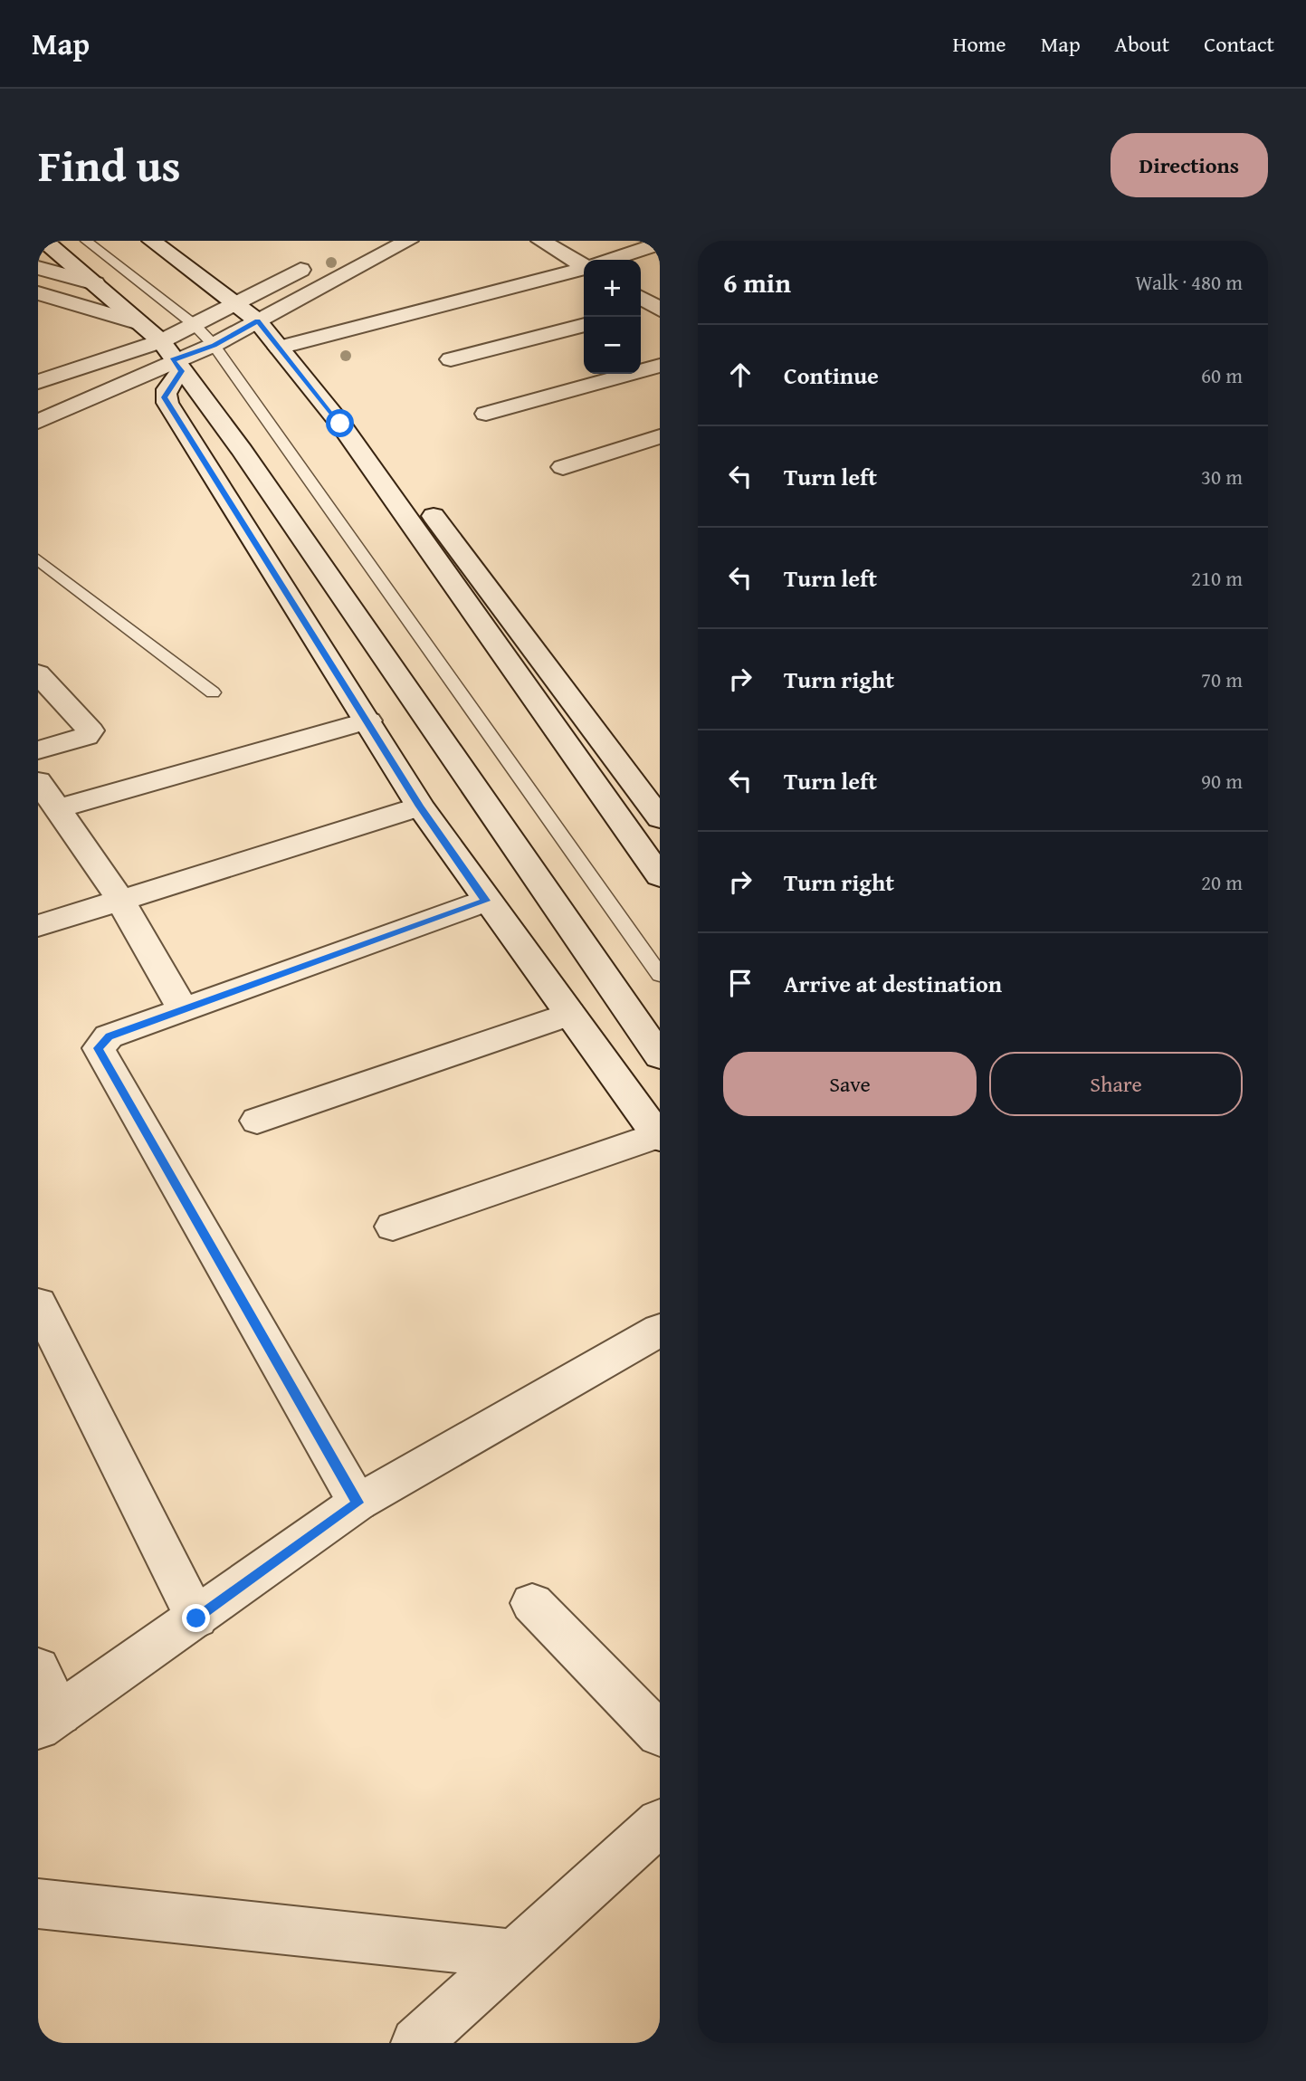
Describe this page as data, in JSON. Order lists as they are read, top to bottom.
{
  "page": {
    "header": "Map",
    "nav": [
      "Home",
      "Map",
      "About",
      "Contact"
    ],
    "title": "Find us",
    "buttons": [
      "Directions",
      ["Save", "Share"]
    ],
    "heading": ["6 min", "Walk · 480 m"],
    "map_buttons": ["+", "−"],
    "list": [
      ["Continue", "60 m"],
      ["Turn left", "30 m"],
      ["Turn left", "210 m"],
      ["Turn right", "70 m"],
      ["Turn left", "90 m"],
      ["Turn right", "20 m"],
      "Arrive at destination"
    ]
  }
}
